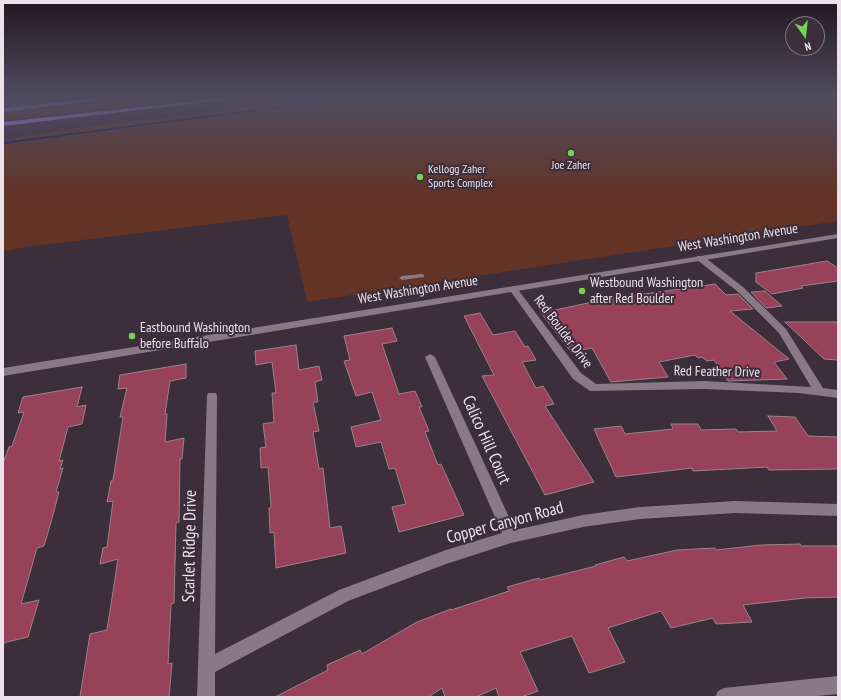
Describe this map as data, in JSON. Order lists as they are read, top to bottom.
{
  "streets": {
    "street": [
      "West Washington Avenue",
      "Red Boulder Drive",
      "Red Feather Drive",
      "Calico Hill Court",
      "Copper Canyon Road",
      "Scarlet Ridge Drive"
    ]
  },
  "crossings": [
    ["West Washington Avenue", "Red Boulder Drive"],
    ["Red Boulder Drive", "Red Feather Drive"],
    ["Calico Hill Court", "Copper Canyon Road"],
    ["Copper Canyon Road", "Scarlet Ridge Drive"]
  ],
  "places": [
    "Joe Zaher",
    "Kellogg Zaher Sports Complex",
    "Westbound Washington after Red Boulder",
    "Eastbound Washington before Buffalo"
  ],
  "north": "bottom"
}
